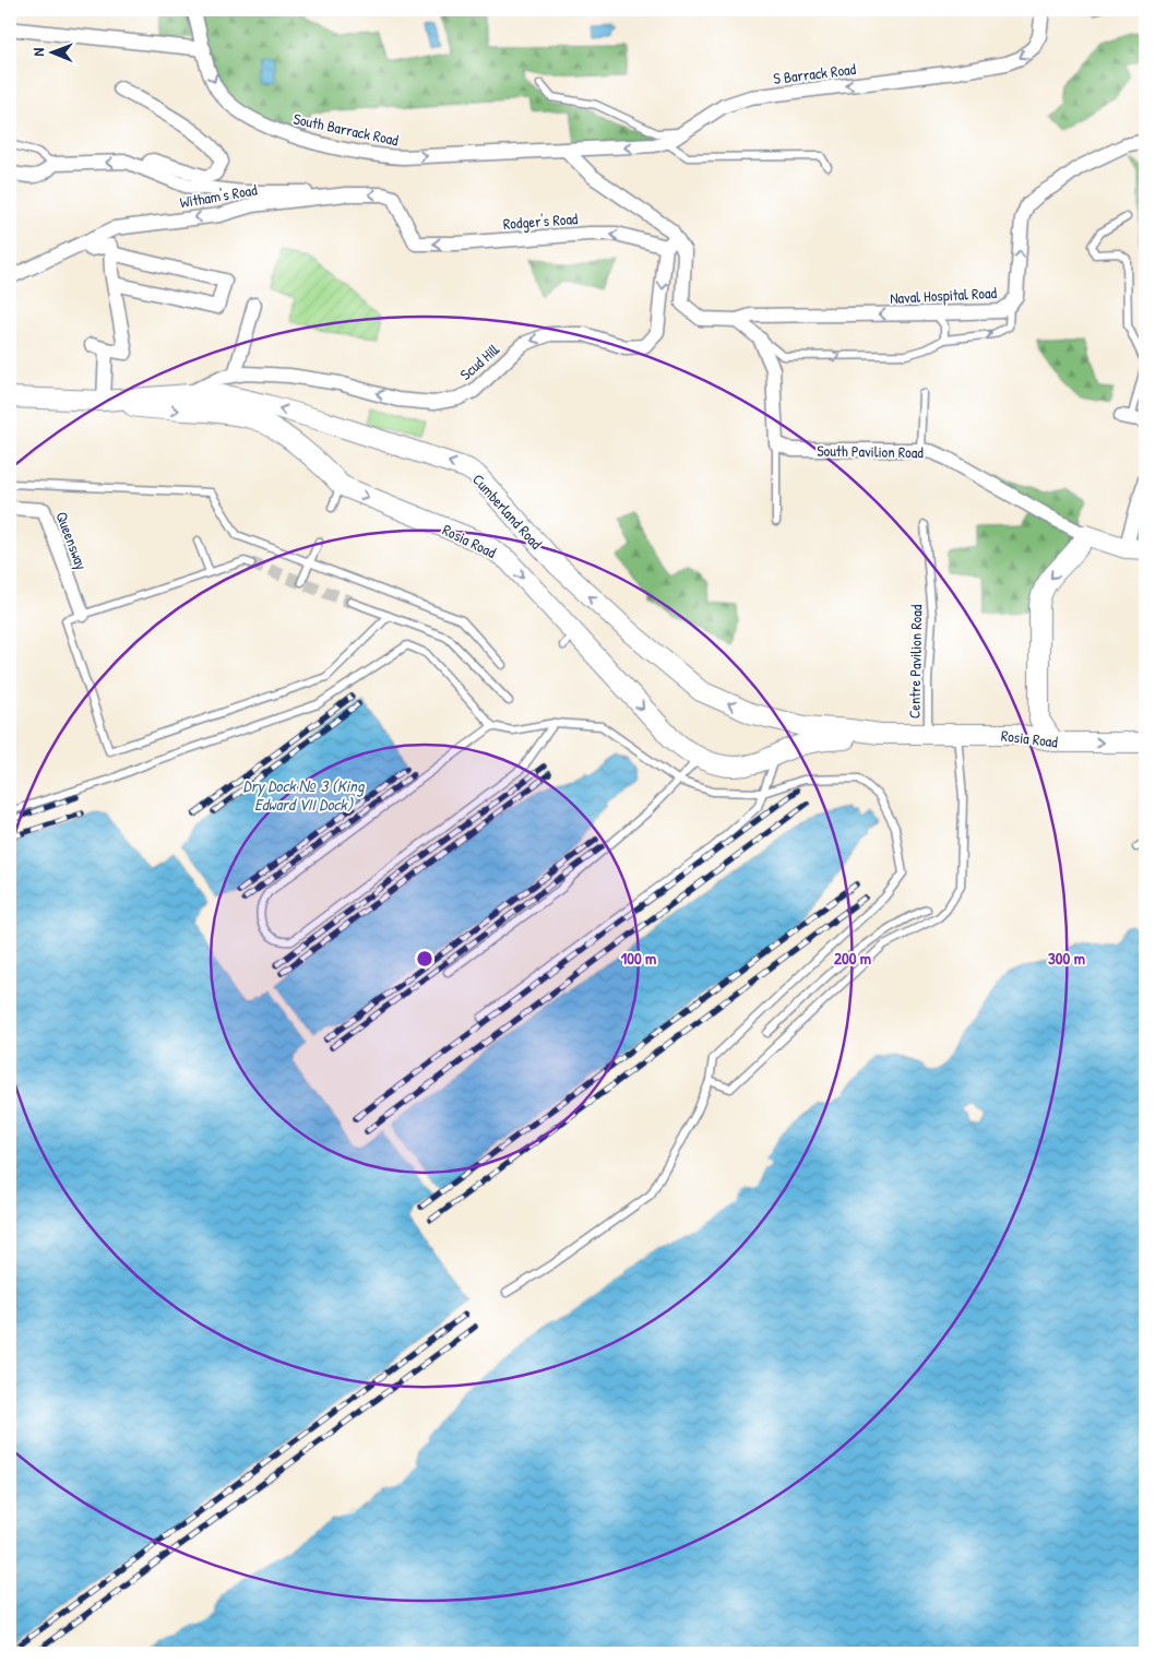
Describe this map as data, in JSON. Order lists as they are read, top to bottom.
{
  "streets": {
    "main road": ["South Pavilion Road", "Cumberland Road", "Rosia Road"],
    "street": [
      "S Barrack Road",
      "South Barrack Road",
      "Witham's Road",
      "Rodger's Road",
      "Naval Hospital Road",
      "Scud Hill",
      "Queensway"
    ],
    "lane": ["Centre Pavilion Road"]
  },
  "crossings": [
    ["S Barrack Road", "South Barrack Road"],
    ["Witham's Road", "Rodger's Road"],
    ["Rodger's Road", "Naval Hospital Road"],
    ["Rodger's Road", "Scud Hill"],
    ["Naval Hospital Road", "Scud Hill"],
    ["Scud Hill", "Cumberland Road"],
    ["Scud Hill", "Rosia Road"],
    ["Cumberland Road", "Rosia Road"],
    ["Rosia Road", "Centre Pavilion Road"]
  ],
  "one_way": [
    "S Barrack Road",
    "Rodger's Road",
    "Scud Hill",
    "Cumberland Road",
    "Rosia Road"
  ],
  "water": ["Dry Dock № 3 (King Edward VII Dock)"],
  "north": "left",
  "rings": ["100 m", "200 m", "300 m"]
}
